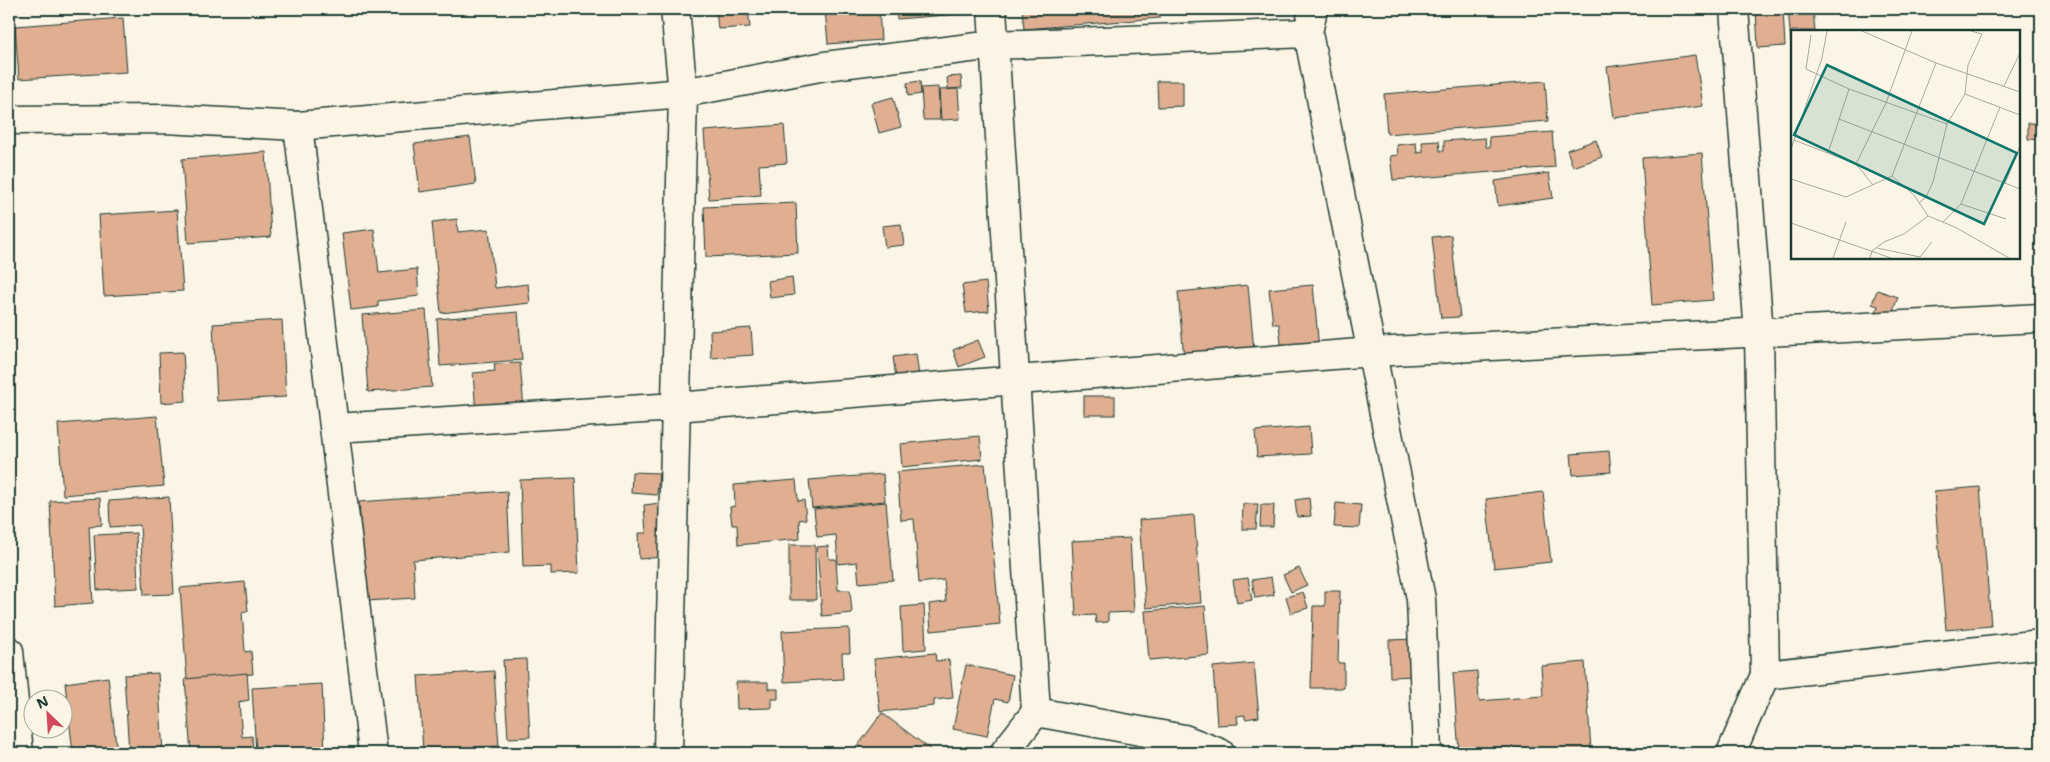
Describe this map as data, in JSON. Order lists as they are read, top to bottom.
{
  "north": "top left"
}
